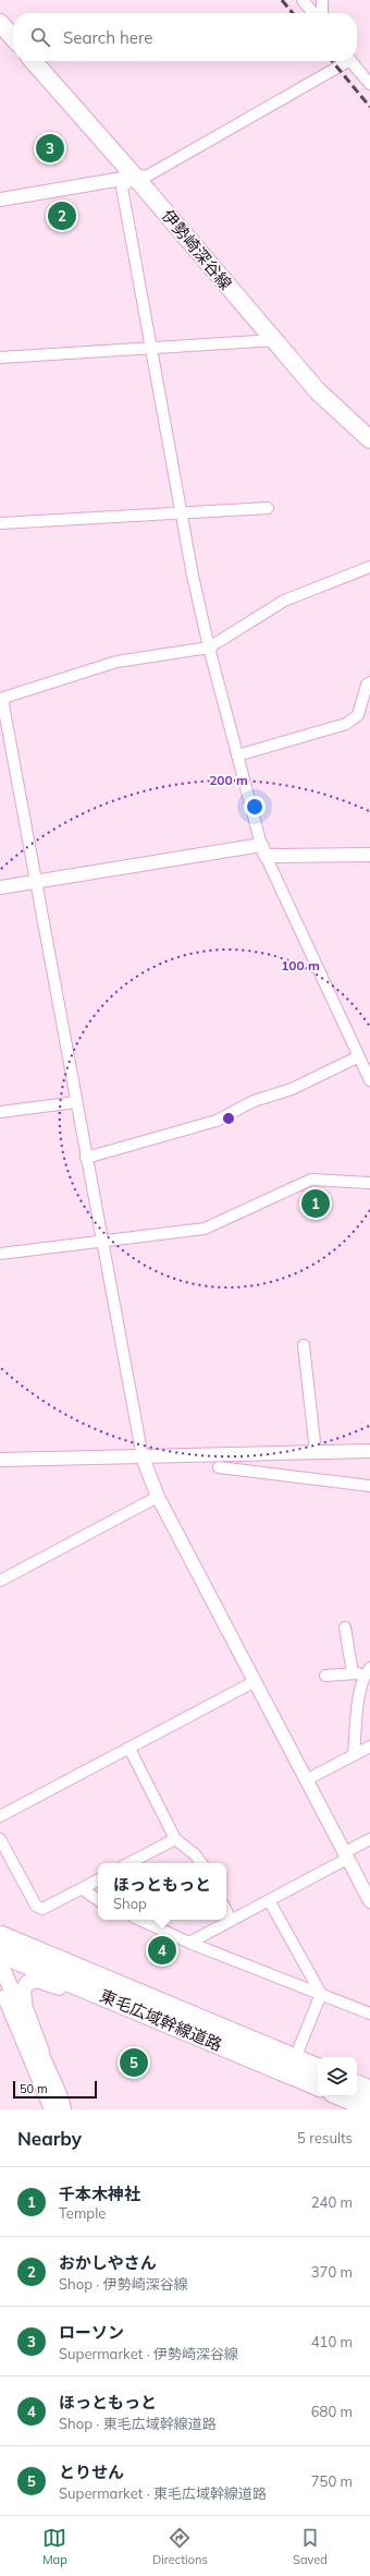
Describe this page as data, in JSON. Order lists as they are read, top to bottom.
{
  "streets": {
    "highway": ["東毛広域幹線道路"],
    "main road": ["伊勢崎深谷線"]
  },
  "scale_bar": "50 m",
  "page": {
    "search": "Search here",
    "pins": [
      "3",
      "2",
      "1",
      "4",
      "5"
    ],
    "popup": ["ほっともっと", "Shop"],
    "scale": "50 m",
    "heading": ["Nearby", "5 results"],
    "list": [
      {
        "mark": "1",
        "name": "千本木神社",
        "note": "Temple",
        "value": "240 m"
      },
      {
        "mark": "2",
        "name": "おかしやさん",
        "note": "Shop · 伊勢崎深谷線",
        "value": "370 m"
      },
      {
        "mark": "3",
        "name": "ローソン",
        "note": "Supermarket · 伊勢崎深谷線",
        "value": "410 m"
      },
      {
        "mark": "4",
        "name": "ほっともっと",
        "note": "Shop · 東毛広域幹線道路",
        "value": "680 m"
      },
      {
        "mark": "5",
        "name": "とりせん",
        "note": "Supermarket · 東毛広域幹線道路",
        "value": "750 m"
      }
    ],
    "nav": ["Map", "Directions", "Saved"]
  },
  "rings": ["200 m", "100 m"]
}
